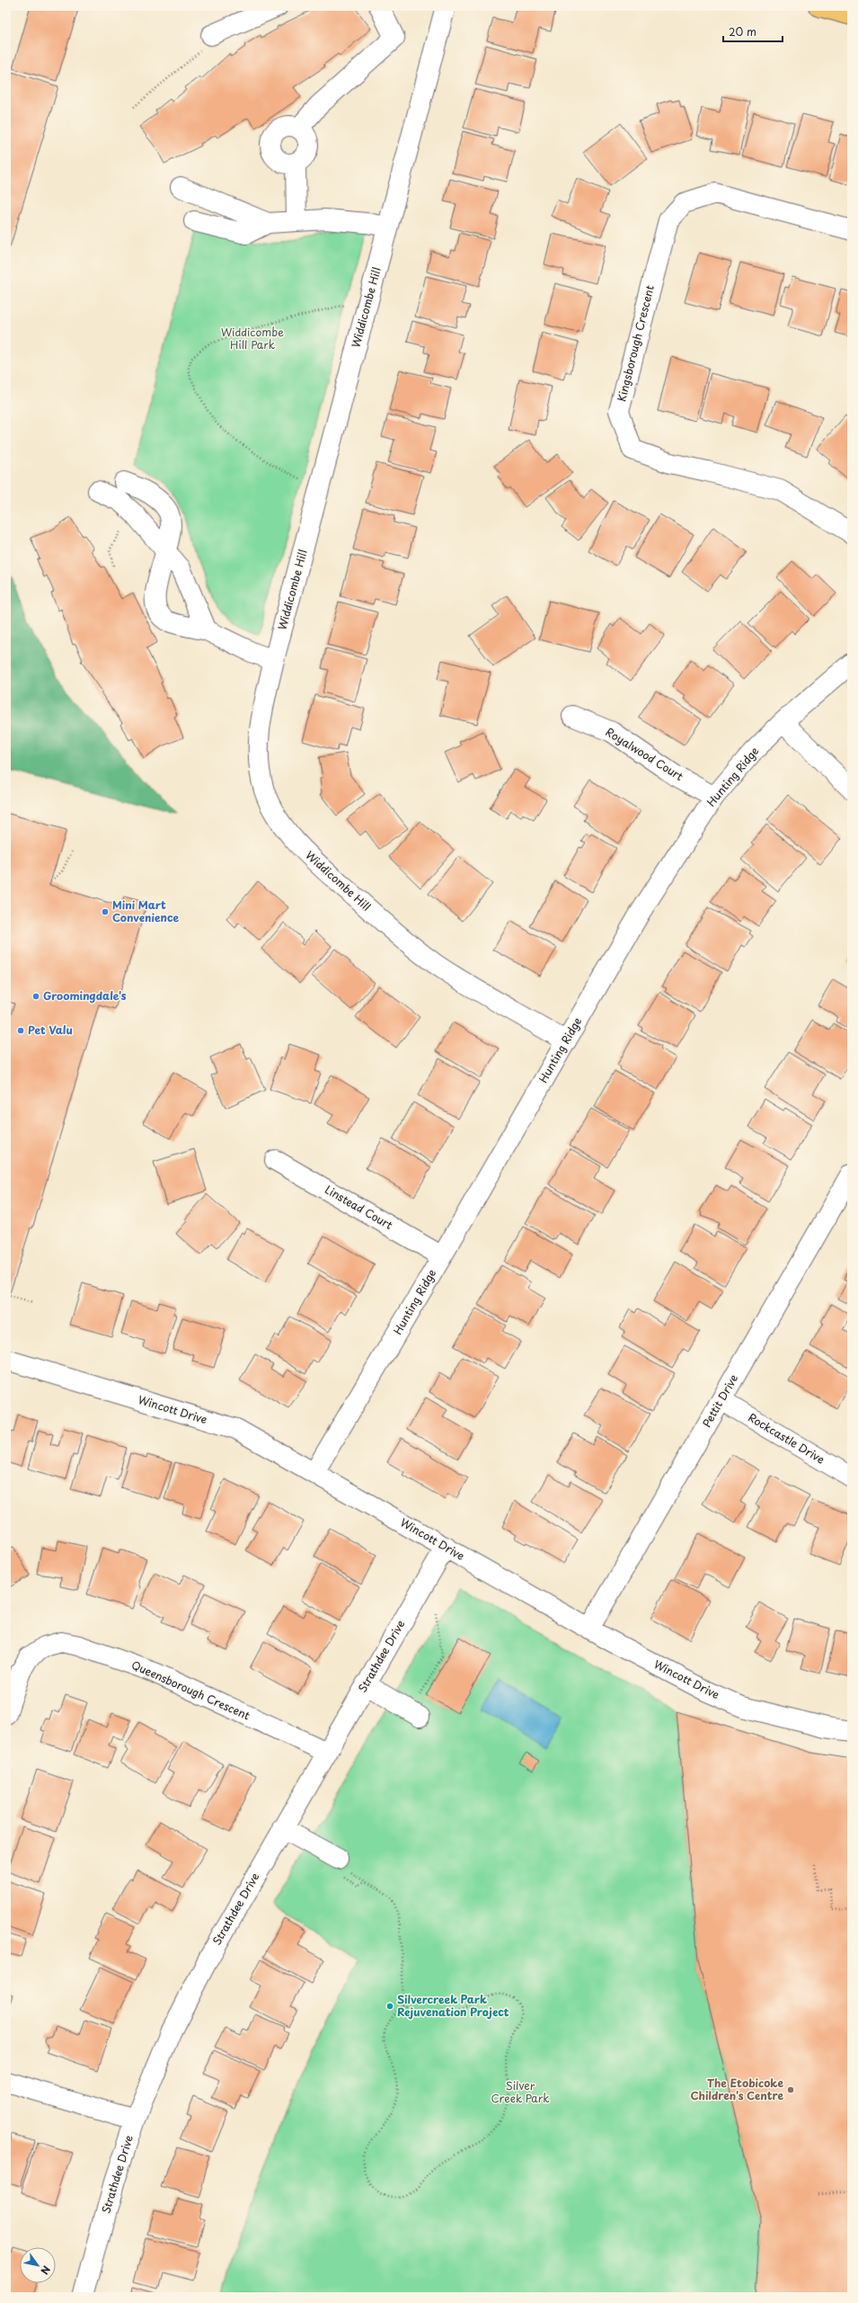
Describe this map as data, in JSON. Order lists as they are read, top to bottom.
{
  "streets": {
    "street": [
      "Widdicombe Hill",
      "Kingsborough Crescent",
      "Royalwood Court",
      "Hunting Ridge",
      "Linstead Court",
      "Pettit Drive",
      "Wincott Drive",
      "Rockcastle Drive",
      "Strathdee Drive",
      "Queensborough Crescent"
    ]
  },
  "crossings": [
    ["Widdicombe Hill", "Hunting Ridge"],
    ["Royalwood Court", "Hunting Ridge"],
    ["Hunting Ridge", "Linstead Court"],
    ["Hunting Ridge", "Wincott Drive"],
    ["Pettit Drive", "Wincott Drive"],
    ["Pettit Drive", "Rockcastle Drive"],
    ["Wincott Drive", "Strathdee Drive"],
    ["Strathdee Drive", "Queensborough Crescent"]
  ],
  "parks": ["Widdicombe Hill Park", "Silver Creek Park"],
  "places": [
    "Mini Mart Convenience",
    "Groomingdale's",
    "Pet Valu",
    "Silvercreek Park Rejuvenation Project",
    "The Etobicoke Children's Centre"
  ],
  "scale_bar": "20 m",
  "north": "bottom right"
}
